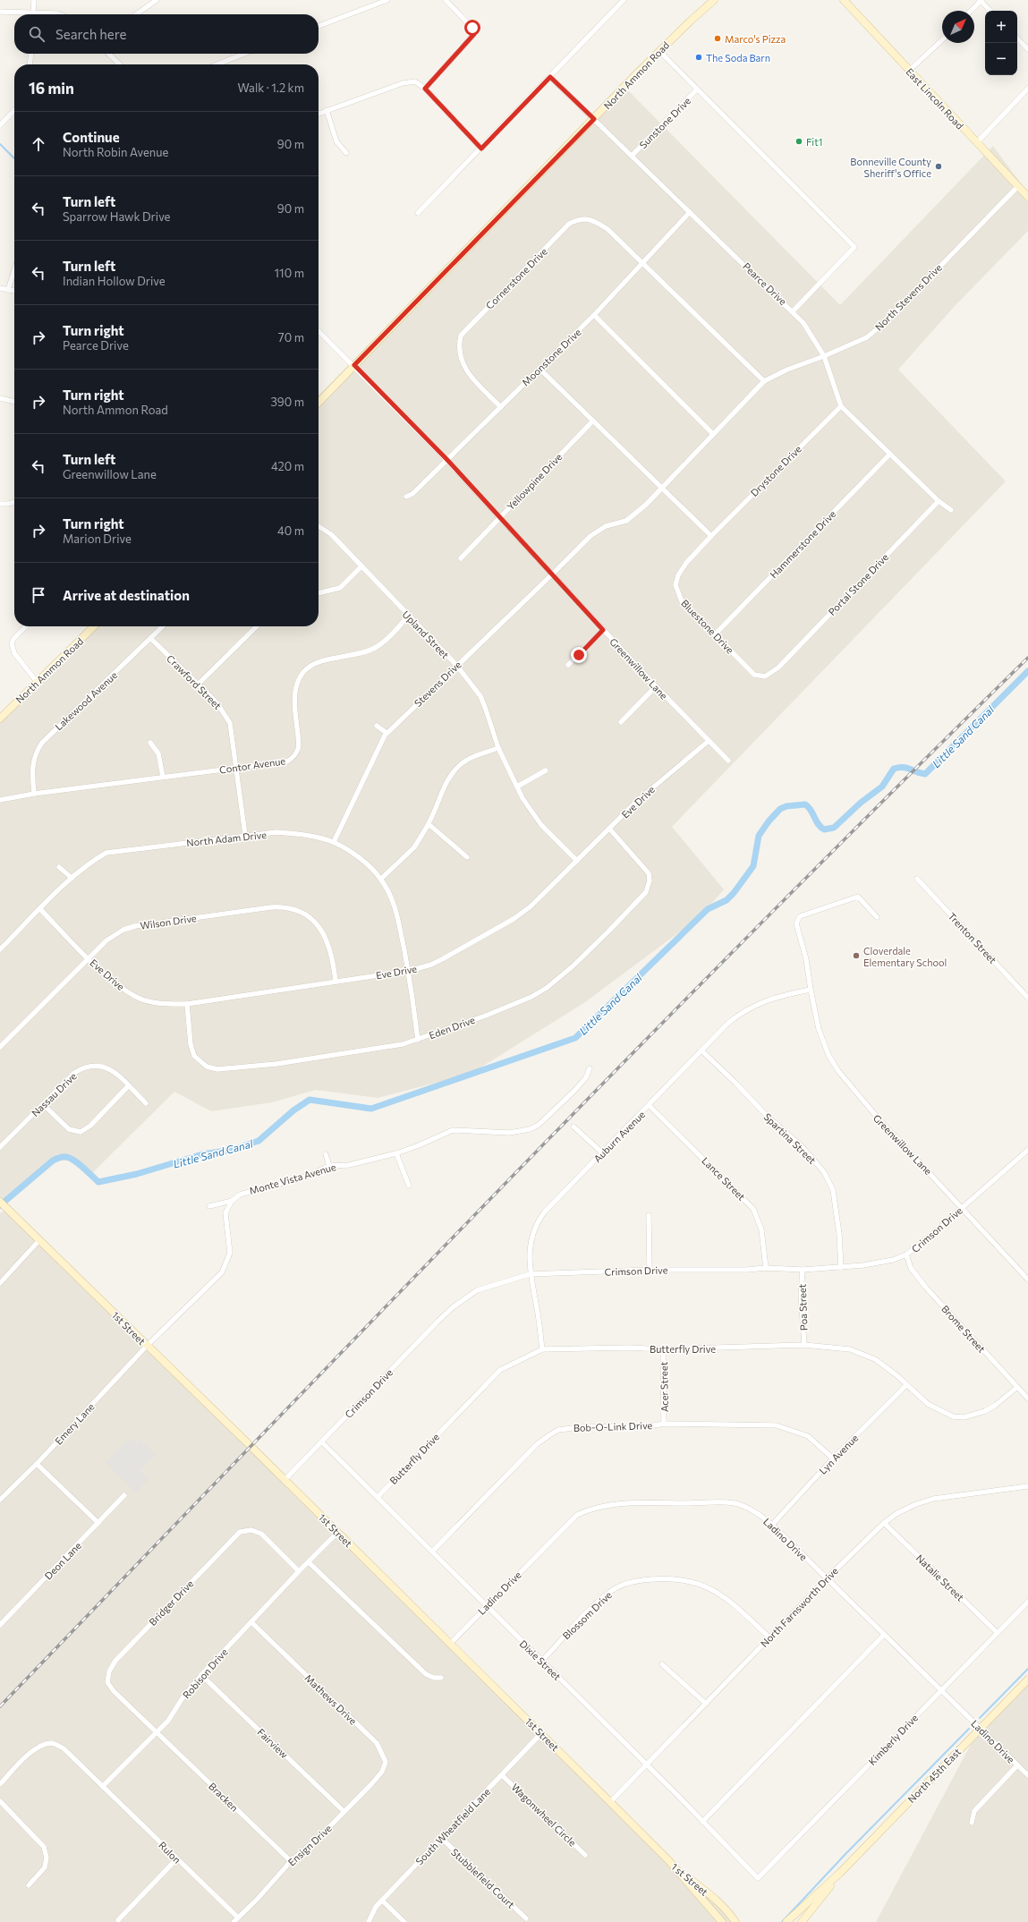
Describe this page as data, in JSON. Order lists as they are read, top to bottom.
{
  "streets": {
    "main road": [
      "North Ammon Road",
      "East Lincoln Road",
      "1st Street",
      "North 45th East",
      "1 st Street"
    ],
    "street": [
      "Sunstone Drive",
      "Cornerstone Drive",
      "Pearce Drive",
      "North Stevens Drive",
      "Moonstone Drive",
      "Drystone Drive",
      "Yellowpine Drive",
      "Hammerstone Drive",
      "Portal Stone Drive",
      "Bluestone Drive",
      "Upland Street",
      "Greenwillow Lane",
      "Crawford Street",
      "Stevens Drive",
      "Lakewood Avenue",
      "Contor Avenue",
      "Eve Drive",
      "North Adam Drive",
      "Wilson Drive",
      "Trenton Street",
      "Eden Drive",
      "Nassau Drive",
      "Auburn Avenue",
      "Spartina Street",
      "Monte Vista Avenue",
      "Lance Street",
      "Crimson Drive",
      "Poa Street",
      "Brome Street",
      "Butterfly Drive",
      "Acer Street",
      "Emery Lane",
      "Bob-O-Link Drive",
      "Lyn Avenue",
      "Ladino Drive",
      "Deon Lane",
      "Natalie Street",
      "Bridger Drive",
      "North Farnsworth Drive",
      "Blossom Drive",
      "Dixie Street",
      "Robison Drive",
      "Mathews Drive",
      "Kimberly Drive",
      "Fairview",
      "Bracken",
      "Wagonwheel Circle",
      "South Wheatfield Lane",
      "Ensign Drive",
      "Rulon",
      "Stubblefield Court"
    ]
  },
  "crossings": [
    ["North Ammon Road", "Pearce Drive"],
    ["North Ammon Road", "Greenwillow Lane"],
    ["East Lincoln Road", "North Stevens Drive"],
    ["Sunstone Drive", "Pearce Drive"],
    ["Cornerstone Drive", "North Stevens Drive"],
    ["Cornerstone Drive", "Moonstone Drive"],
    ["Pearce Drive", "North Stevens Drive"],
    ["Pearce Drive", "Moonstone Drive"],
    ["Pearce Drive", "Drystone Drive"],
    ["Pearce Drive", "Hammerstone Drive"],
    ["Pearce Drive", "Portal Stone Drive"],
    ["North Stevens Drive", "Stevens Drive"],
    ["Moonstone Drive", "Greenwillow Lane"],
    ["Drystone Drive", "Bluestone Drive"],
    ["Yellowpine Drive", "Greenwillow Lane"],
    ["Hammerstone Drive", "Bluestone Drive"],
    ["Portal Stone Drive", "Bluestone Drive"],
    ["Upland Street", "Stevens Drive"],
    ["Upland Street", "Contor Avenue"],
    ["Upland Street", "Eve Drive"],
    ["Greenwillow Lane", "Stevens Drive"],
    ["Greenwillow Lane", "Eve Drive"],
    ["Greenwillow Lane", "Auburn Avenue"],
    ["Greenwillow Lane", "Crimson Drive"],
    ["Crawford Street", "Lakewood Avenue"],
    ["Crawford Street", "Contor Avenue"],
    ["Crawford Street", "North Adam Drive"],
    ["Stevens Drive", "North Adam Drive"],
    ["Lakewood Avenue", "Contor Avenue"],
    ["Eve Drive", "North Adam Drive"],
    ["Eve Drive", "Wilson Drive"],
    ["Eve Drive", "Eden Drive"],
    ["North Adam Drive", "Eden Drive"],
    ["Auburn Avenue", "Spartina Street"],
    ["Auburn Avenue", "Lance Street"],
    ["Auburn Avenue", "Crimson Drive"],
    ["Auburn Avenue", "Butterfly Drive"],
    ["Spartina Street", "Crimson Drive"],
    ["Lance Street", "Crimson Drive"],
    ["Crimson Drive", "Poa Street"],
    ["Crimson Drive", "1st Street"],
    ["Crimson Drive", "Brome Street"],
    ["Crimson Drive", "Dixie Street"],
    ["Poa Street", "Butterfly Drive"],
    ["1st Street", "Emery Lane"],
    ["1st Street", "Ladino Drive"],
    ["1st Street", "North Farnsworth Drive"],
    ["1st Street", "Robison Drive"],
    ["1st Street", "South Wheatfield Lane"],
    ["1st Street", "1 st Street"],
    ["Brome Street", "Butterfly Drive"],
    ["Butterfly Drive", "Acer Street"],
    ["Butterfly Drive", "Lyn Avenue"],
    ["Butterfly Drive", "Dixie Street"],
    ["Acer Street", "Bob-O-Link Drive"],
    ["Bob-O-Link Drive", "Lyn Avenue"],
    ["Bob-O-Link Drive", "Dixie Street"],
    ["Lyn Avenue", "Ladino Drive"],
    ["Ladino Drive", "North Farnsworth Drive"],
    ["Ladino Drive", "Dixie Street"],
    ["Ladino Drive", "Kimberly Drive"],
    ["Ladino Drive", "North 45th East"],
    ["Natalie Street", "North Farnsworth Drive"],
    ["Natalie Street", "Kimberly Drive"],
    ["Bridger Drive", "Robison Drive"],
    ["Bridger Drive", "Bracken"],
    ["North Farnsworth Drive", "Blossom Drive"],
    ["North Farnsworth Drive", "Dixie Street"],
    ["Blossom Drive", "Dixie Street"],
    ["Dixie Street", "Kimberly Drive"],
    ["Robison Drive", "Mathews Drive"],
    ["Robison Drive", "Fairview"],
    ["Robison Drive", "Bracken"],
    ["Robison Drive", "Rulon"],
    ["Mathews Drive", "Ensign Drive"],
    ["Fairview", "Ensign Drive"],
    ["Bracken", "Ensign Drive"],
    ["Wagonwheel Circle", "South Wheatfield Lane"],
    ["South Wheatfield Lane", "Stubblefield Court"],
    ["Ensign Drive", "Rulon"]
  ],
  "water": ["Little Sand Canal"],
  "places": [
    "Marco's Pizza",
    "The Soda Barn",
    "Fit1",
    "Bonneville County Sheriff's Office",
    "Cloverdale Elementary School"
  ],
  "north": "top right",
  "page": {
    "map_buttons": ["+", "−"],
    "search": "Search here",
    "heading": ["16 min", "Walk · 1.2 km"],
    "list": [
      ["Continue", "North Robin Avenue", "90 m"],
      ["Turn left", "Sparrow Hawk Drive", "90 m"],
      ["Turn left", "Indian Hollow Drive", "110 m"],
      ["Turn right", "Pearce Drive", "70 m"],
      ["Turn right", "North Ammon Road", "390 m"],
      ["Turn left", "Greenwillow Lane", "420 m"],
      ["Turn right", "Marion Drive", "40 m"],
      "Arrive at destination"
    ]
  }
}
